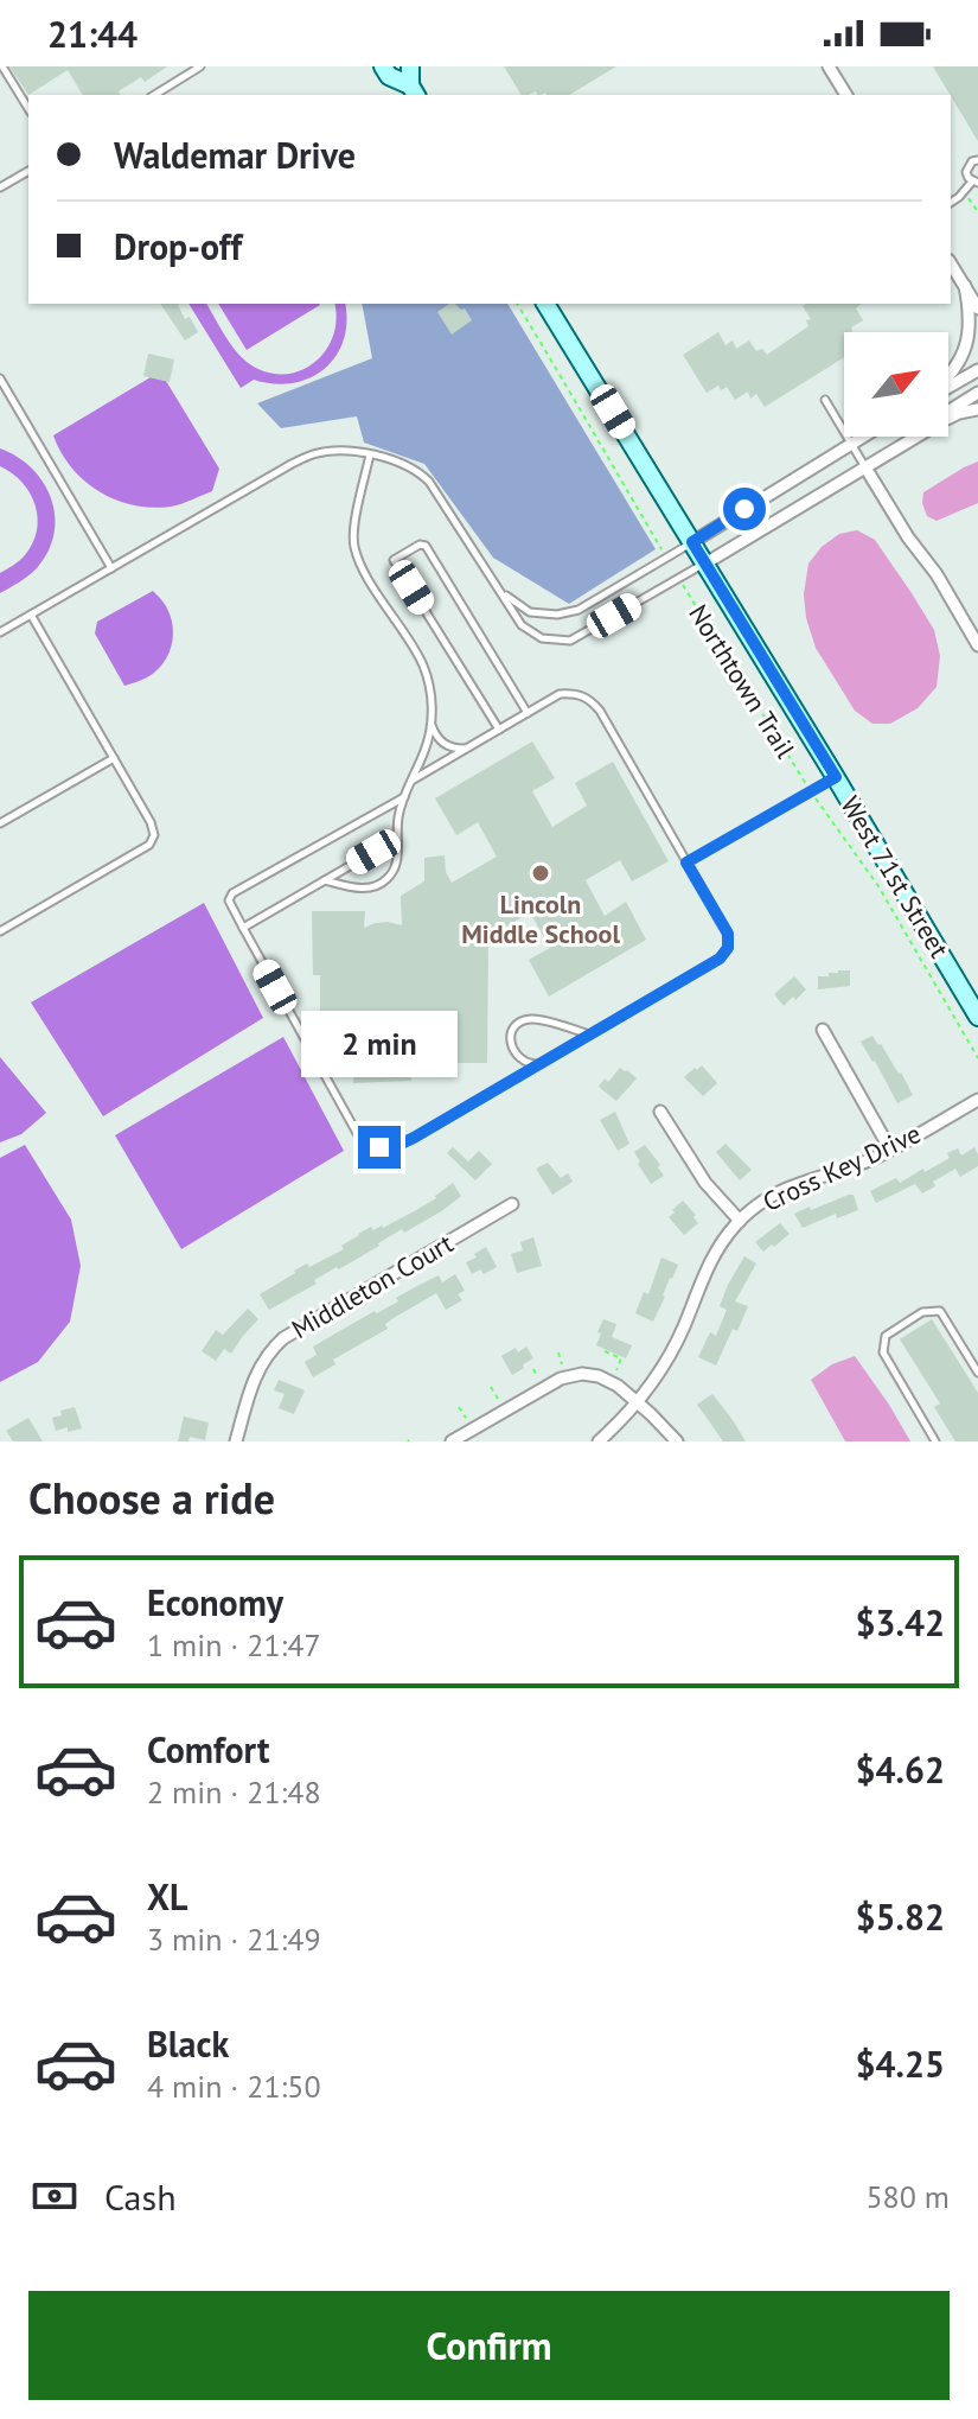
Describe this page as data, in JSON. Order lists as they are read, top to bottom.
{
  "streets": {
    "main road": ["West 71st Street"],
    "street": ["Cross Key Drive", "Middleton Court"],
    "path": ["Northtown Trail"]
  },
  "places": ["Lincoln Middle School"],
  "north": "top right",
  "page": {
    "status": "21:44",
    "banner": ["Waldemar Drive", "Drop-off"],
    "bubble": "2 min",
    "heading": "Choose a ride",
    "list": [
      {
        "name": "Economy",
        "note": "1 min · 21:47",
        "value": "$3.42"
      },
      {
        "name": "Comfort",
        "note": "2 min · 21:48",
        "value": "$4.62"
      },
      {
        "name": "XL",
        "note": "3 min · 21:49",
        "value": "$5.82"
      },
      {
        "name": "Black",
        "note": "4 min · 21:50",
        "value": "$4.25"
      }
    ],
    "pay": ["Cash", "580 m"],
    "buttons": "Confirm"
  }
}
